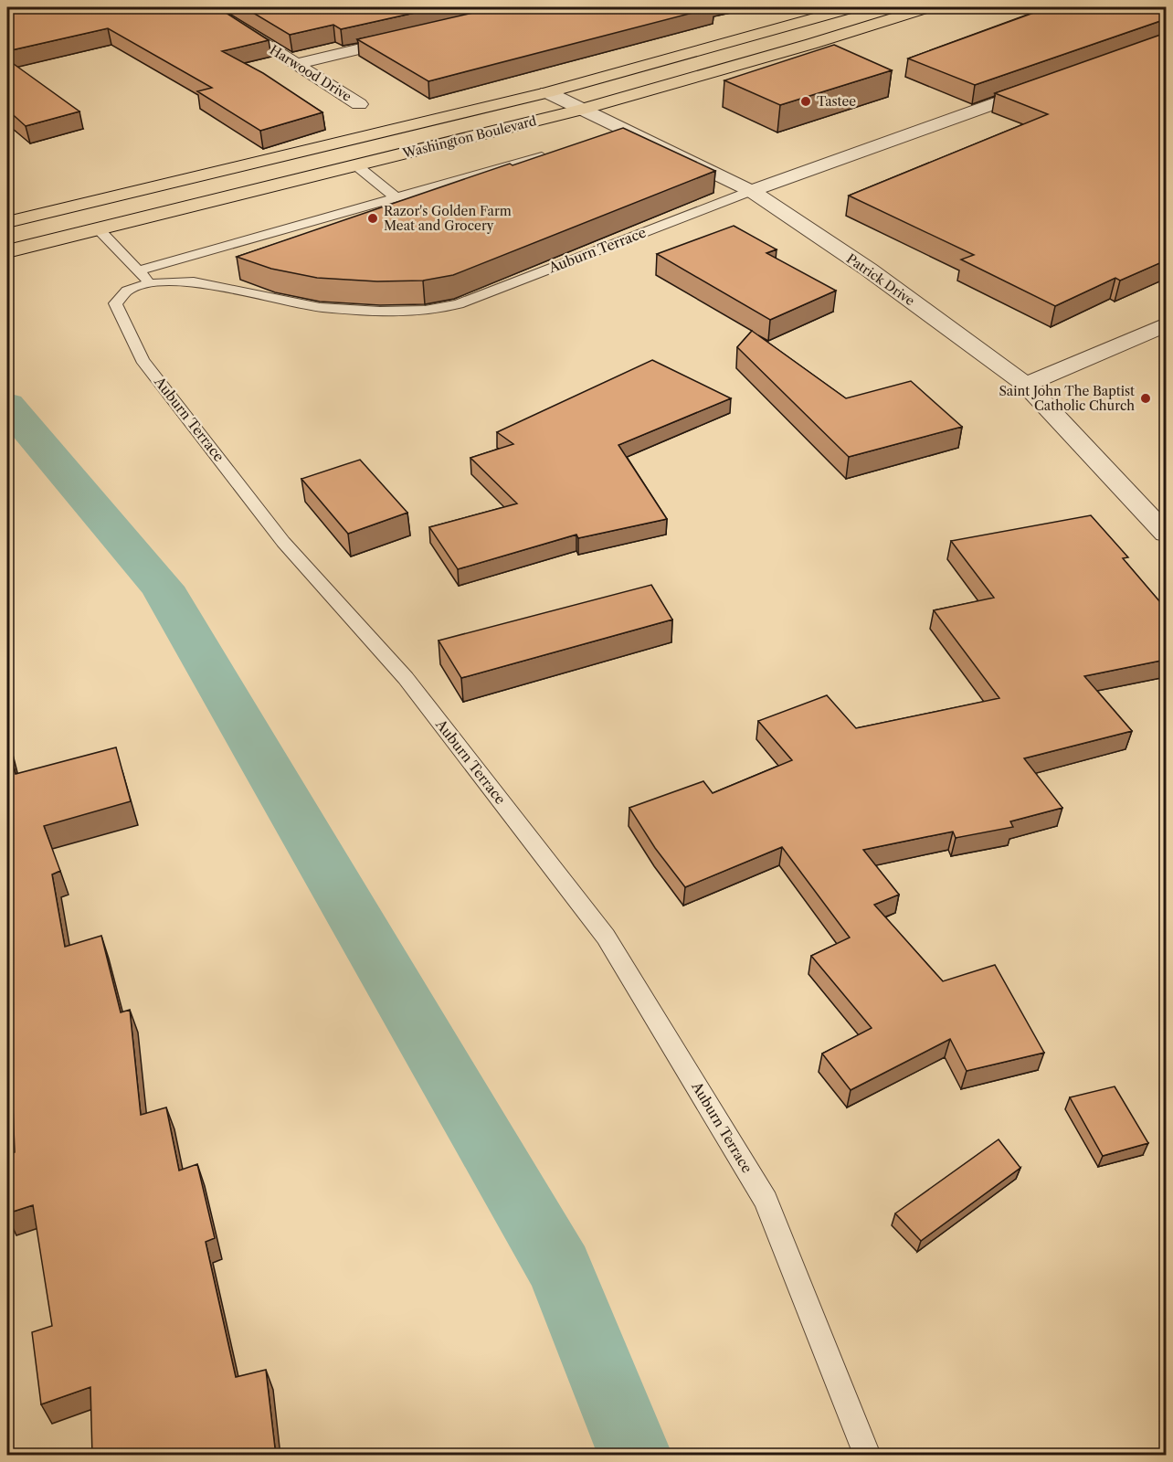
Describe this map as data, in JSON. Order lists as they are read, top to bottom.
{
  "streets": {
    "highway": ["Washington Boulevard"],
    "street": ["Harwood Drive", "Auburn Terrace", "Patrick Drive"]
  },
  "crossings": [
    ["Washington Boulevard", "Patrick Drive"],
    ["Auburn Terrace", "Patrick Drive"]
  ],
  "places": ["Tastee", "Razor's Golden Farm Meat and Grocery", "Saint John The Baptist Catholic Church"]
}
